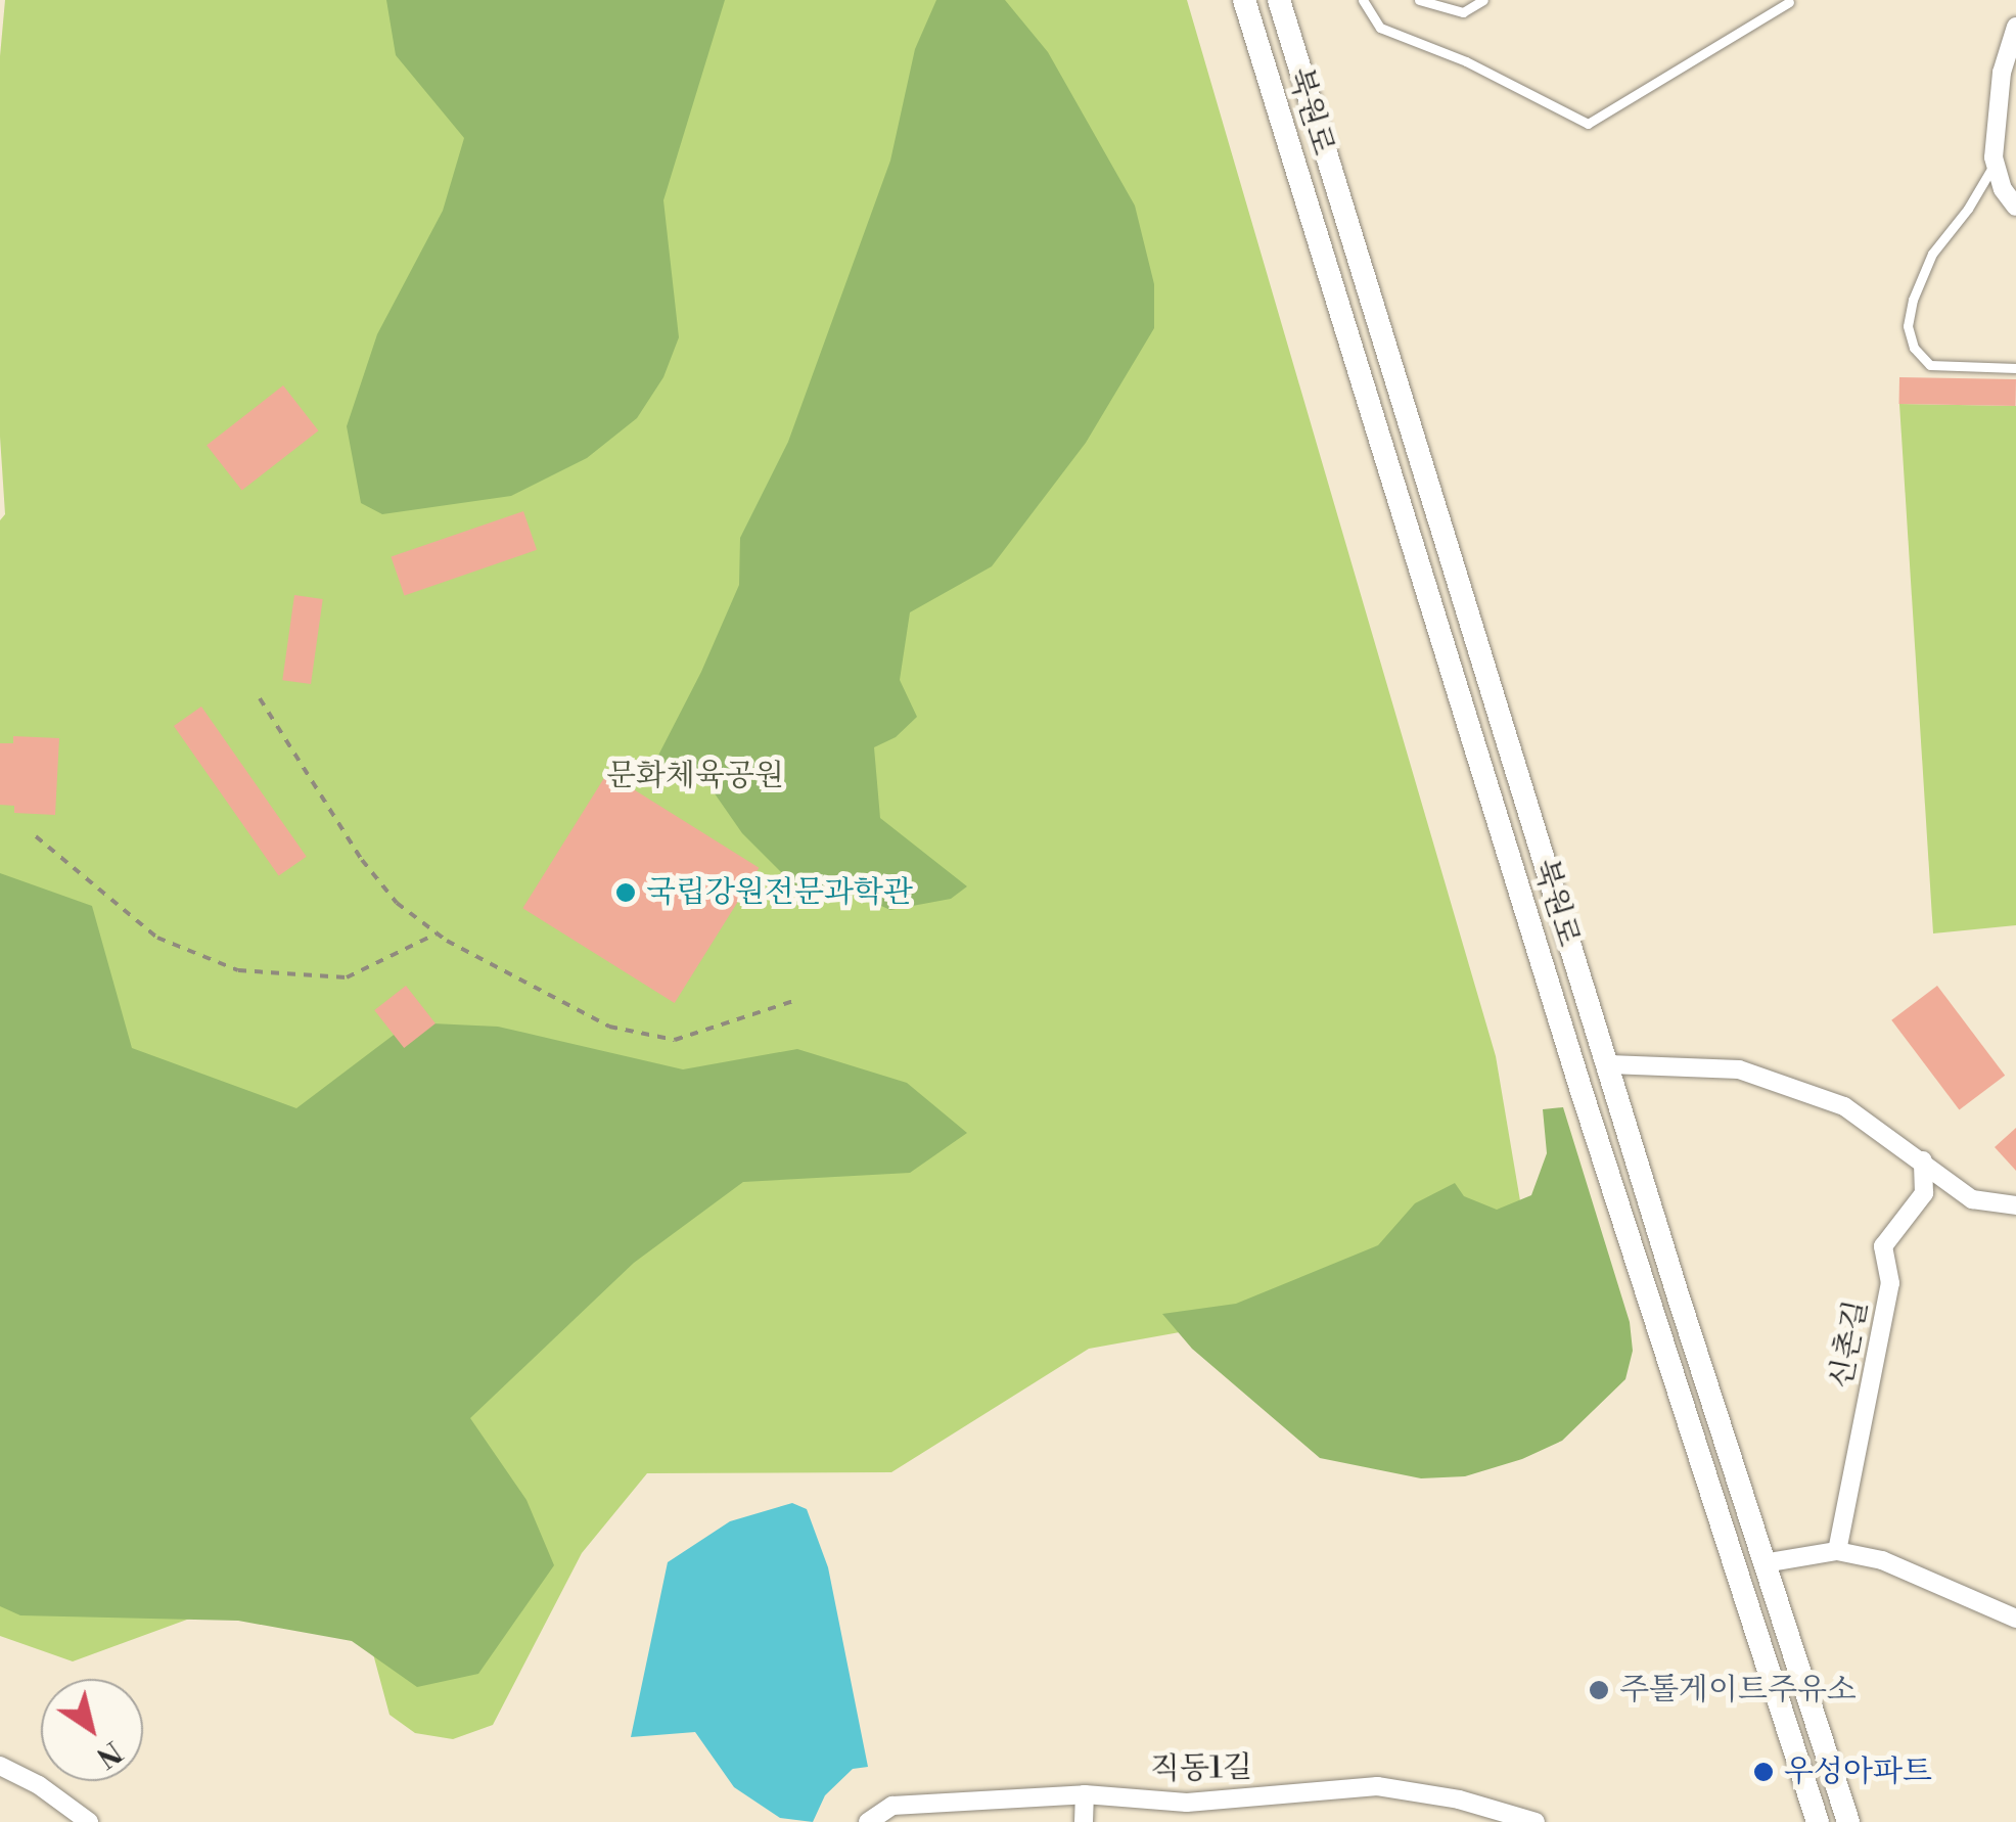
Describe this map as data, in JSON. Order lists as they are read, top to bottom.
{
  "streets": {
    "street": ["북원로", "신촌길", "직동1길"]
  },
  "parks": ["문화체육공원"],
  "places": ["국립강원전문과학관", "주톨게이트주유소", "우성아파트"],
  "north": "bottom right"
}
